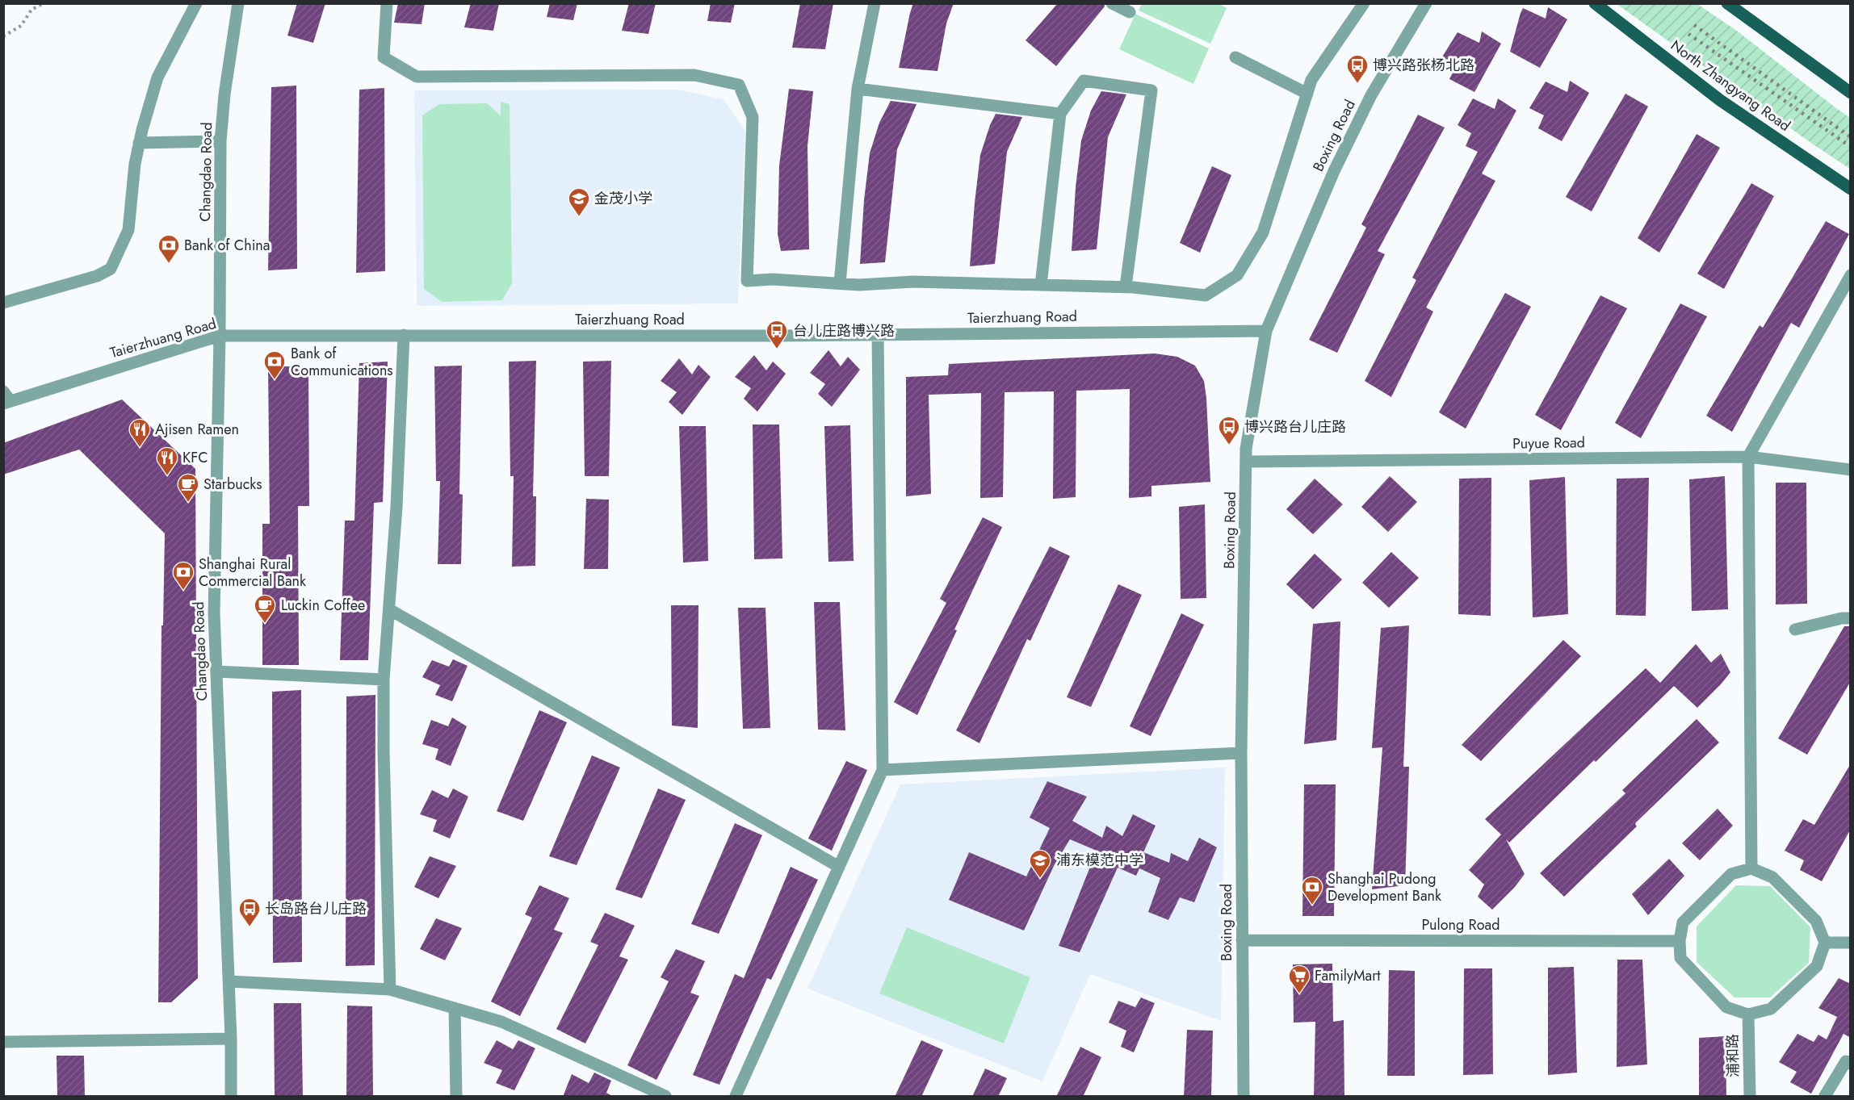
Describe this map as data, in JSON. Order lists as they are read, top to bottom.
{
  "streets": {
    "main road": ["North Zhangyang Road"],
    "street": [
      "Boxing Road",
      "Changdao Road",
      "Taierzhuang Road",
      "Puyue Road",
      "Pulong Road",
      "浦和路"
    ]
  },
  "crossings": [
    ["Boxing Road", "Taierzhuang Road"],
    ["Boxing Road", "Puyue Road"],
    ["Boxing Road", "Pulong Road"],
    ["Changdao Road", "Taierzhuang Road"],
    ["Pulong Road", "浦和路"]
  ],
  "places": {
    "bus stop": [
      "博兴路张杨北路",
      "台儿庄路博兴路",
      "博兴路台儿庄路",
      "长岛路台儿庄路"
    ],
    "school or university": ["金茂小学", "浦东模范中学"],
    "bank": [
      "Bank of China",
      "Bank of Communications",
      "Shanghai Rural Commercial Bank",
      "Shanghai Pudong Development Bank"
    ],
    "restaurant": ["Ajisen Ramen", "KFC"],
    "cafe": ["Starbucks", "Luckin Coffee"],
    "supermarket": ["FamilyMart"]
  }
}
